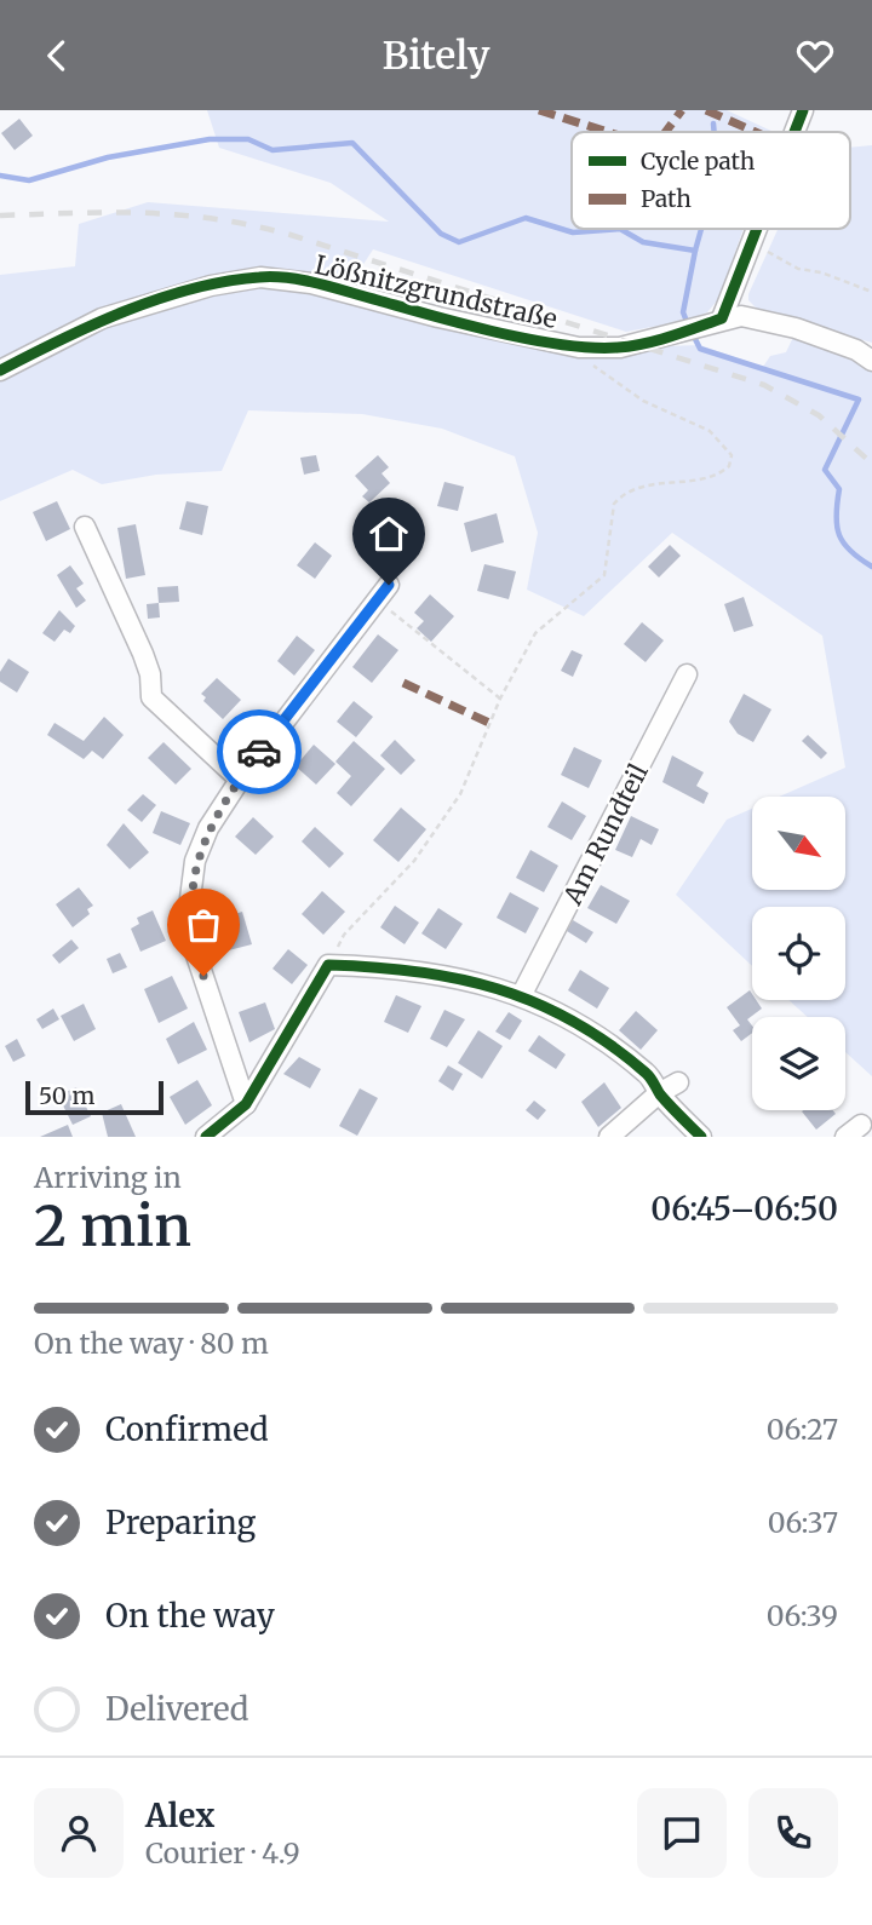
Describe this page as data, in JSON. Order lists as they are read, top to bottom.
{
  "streets": {
    "street": ["Lößnitzgrundstraße", "Am Rundteil"]
  },
  "legend": ["Cycle path", "Path"],
  "scale_bar": "50 m",
  "north": "bottom right",
  "page": {
    "header": "Bitely",
    "scale": "50 m",
    "heading": ["2 min", "Arriving in", "06:45–06:50"],
    "panel": ["Alex", "Courier · 4.9"],
    "bar": "On the way · 80 m",
    "list": [
      ["Confirmed", "06:27"],
      ["Preparing", "06:37"],
      ["On the way", "06:39"],
      "Delivered"
    ]
  }
}
